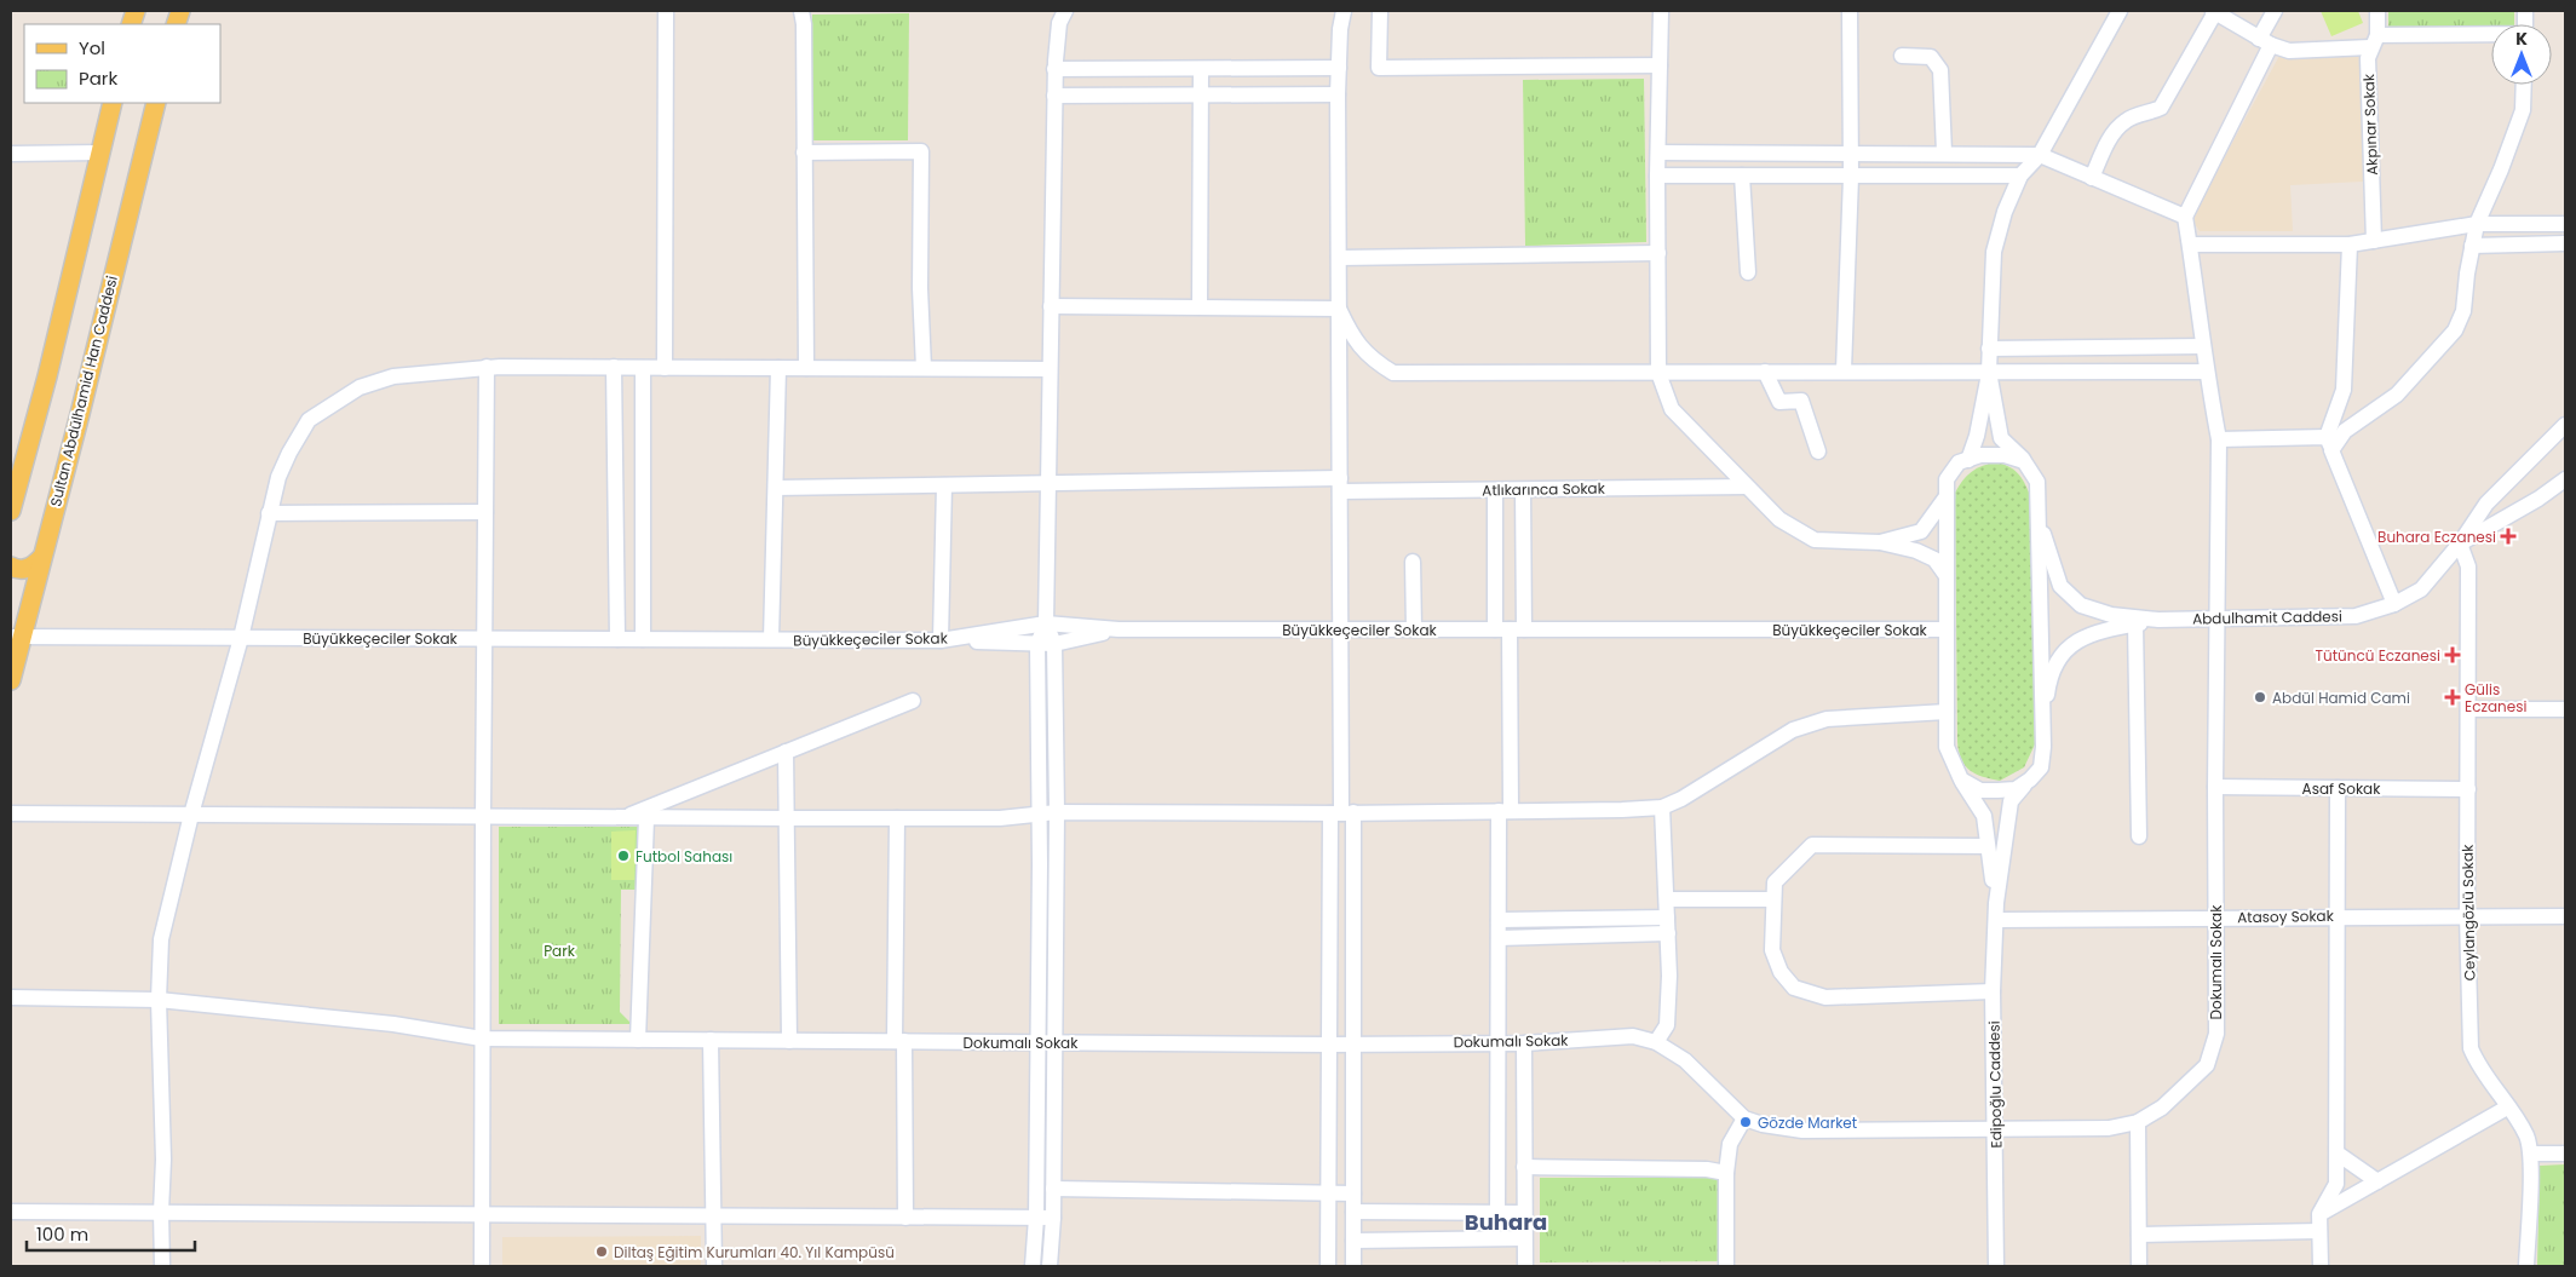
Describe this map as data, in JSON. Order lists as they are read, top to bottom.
{
  "streets": {
    "main road": ["Sultan Abdülhamid Han Caddesi"],
    "street": [
      "Akpınar Sokak",
      "Atlıkarınca Sokak",
      "Abdulhamit Caddesi",
      "Büyükkeçeciler Sokak",
      "Asaf Sokak",
      "Ceylangözlü Sokak",
      "Atasoy Sokak",
      "Dokumalı Sokak",
      "Edipoğlu Caddesi"
    ]
  },
  "crossings": [
    ["Sultan Abdülhamid Han Caddesi", "Büyükkeçeciler Sokak"],
    ["Abdulhamit Caddesi", "Ceylangözlü Sokak"],
    ["Abdulhamit Caddesi", "Dokumalı Sokak"],
    ["Asaf Sokak", "Ceylangözlü Sokak"],
    ["Asaf Sokak", "Dokumalı Sokak"],
    ["Ceylangözlü Sokak", "Atasoy Sokak"],
    ["Atasoy Sokak", "Dokumalı Sokak"],
    ["Atasoy Sokak", "Edipoğlu Caddesi"],
    ["Dokumalı Sokak", "Edipoğlu Caddesi"]
  ],
  "districts": ["Buhara"],
  "parks": ["Park"],
  "places": {
    "health": ["Buhara Eczanesi", "Tütüncü Eczanesi", "Gülis Eczanesi"],
    "other": [
      "Abdül Hamid Cami",
      "Futbol Sahası",
      "Gözde Market",
      "Diltaş Eğitim Kurumları 40. Yıl Kampüsü"
    ]
  },
  "legend": ["Yol", "Park"],
  "scale_bar": "100 m",
  "north": "top"
}
